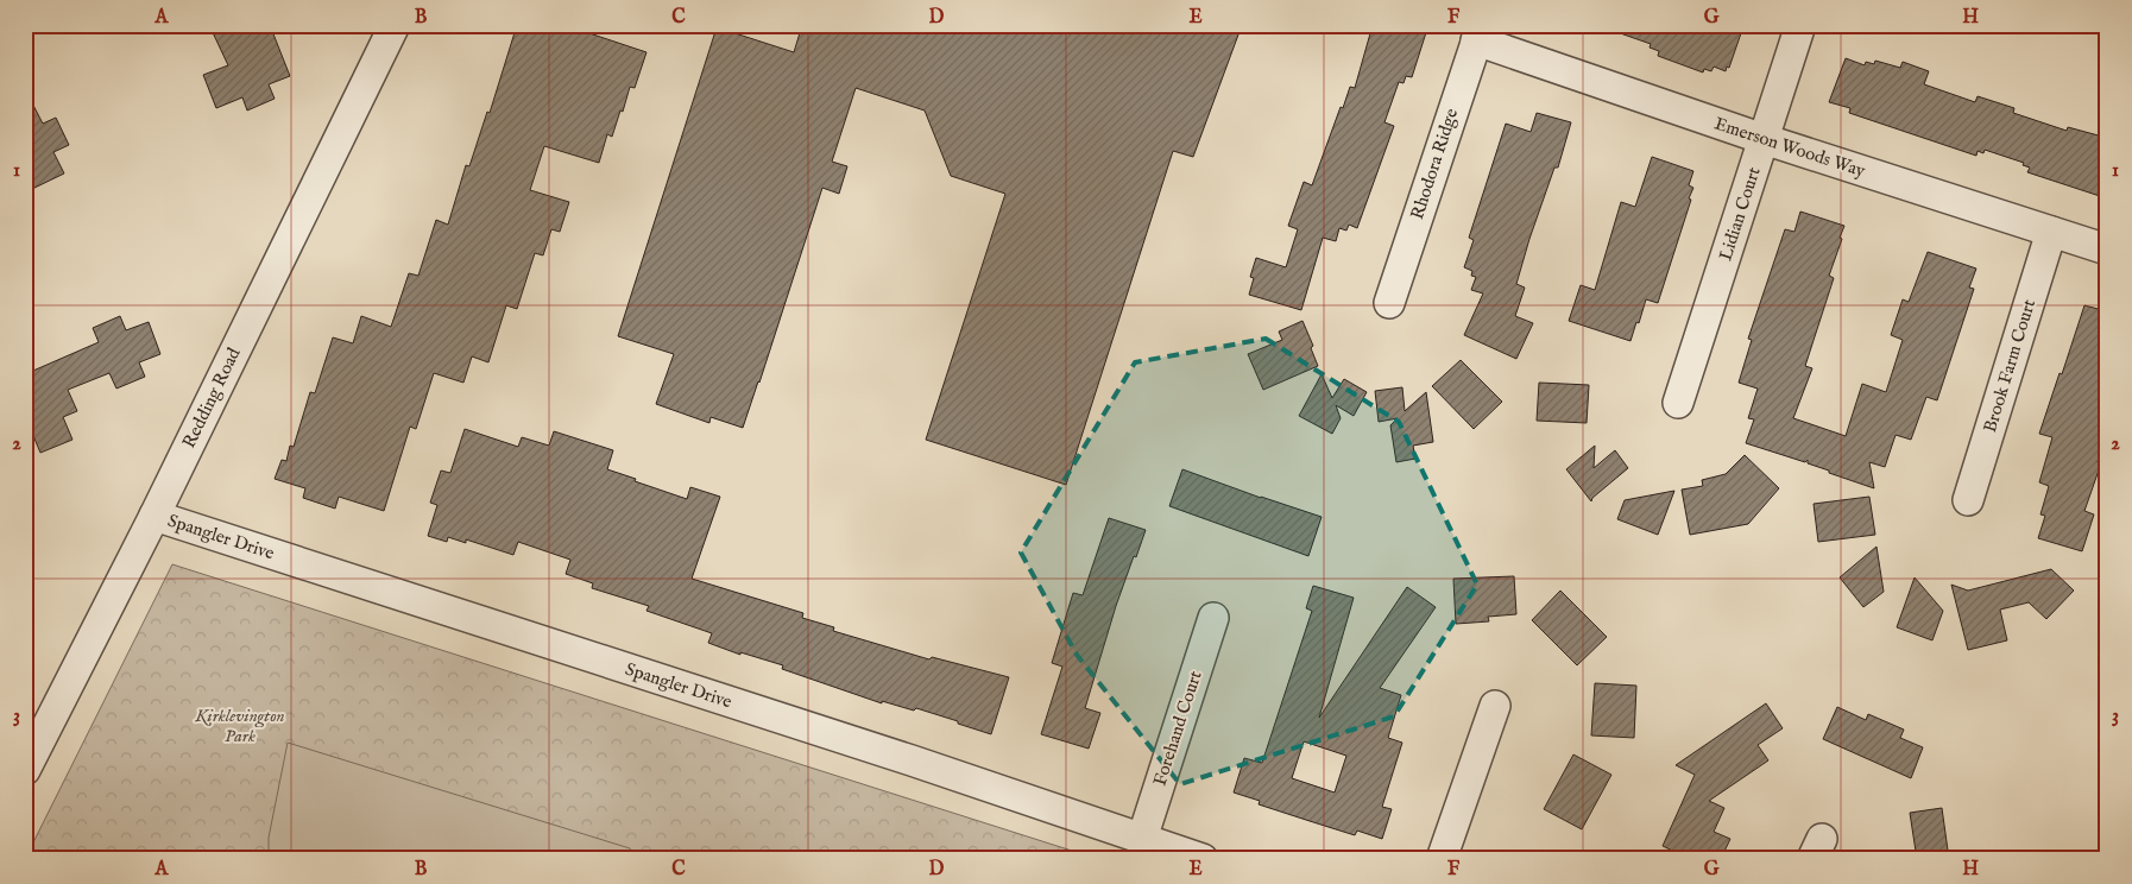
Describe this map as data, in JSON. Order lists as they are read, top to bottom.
{
  "streets": {
    "street": [
      "Emerson Woods Way",
      "Rhodora Ridge",
      "Lidian Court",
      "Brook Farm Court",
      "Redding Road",
      "Spangler Drive",
      "Forehand Court"
    ]
  },
  "crossings": [
    ["Emerson Woods Way", "Rhodora Ridge"],
    ["Emerson Woods Way", "Lidian Court"],
    ["Emerson Woods Way", "Brook Farm Court"],
    ["Redding Road", "Spangler Drive"],
    ["Spangler Drive", "Forehand Court"]
  ],
  "parks": ["Kirklevington Park"],
  "grid": {
    "columns": [
      "A",
      "B",
      "C",
      "D",
      "E",
      "F",
      "G",
      "H"
    ],
    "rows": ["1", "2", "3"]
  }
}
